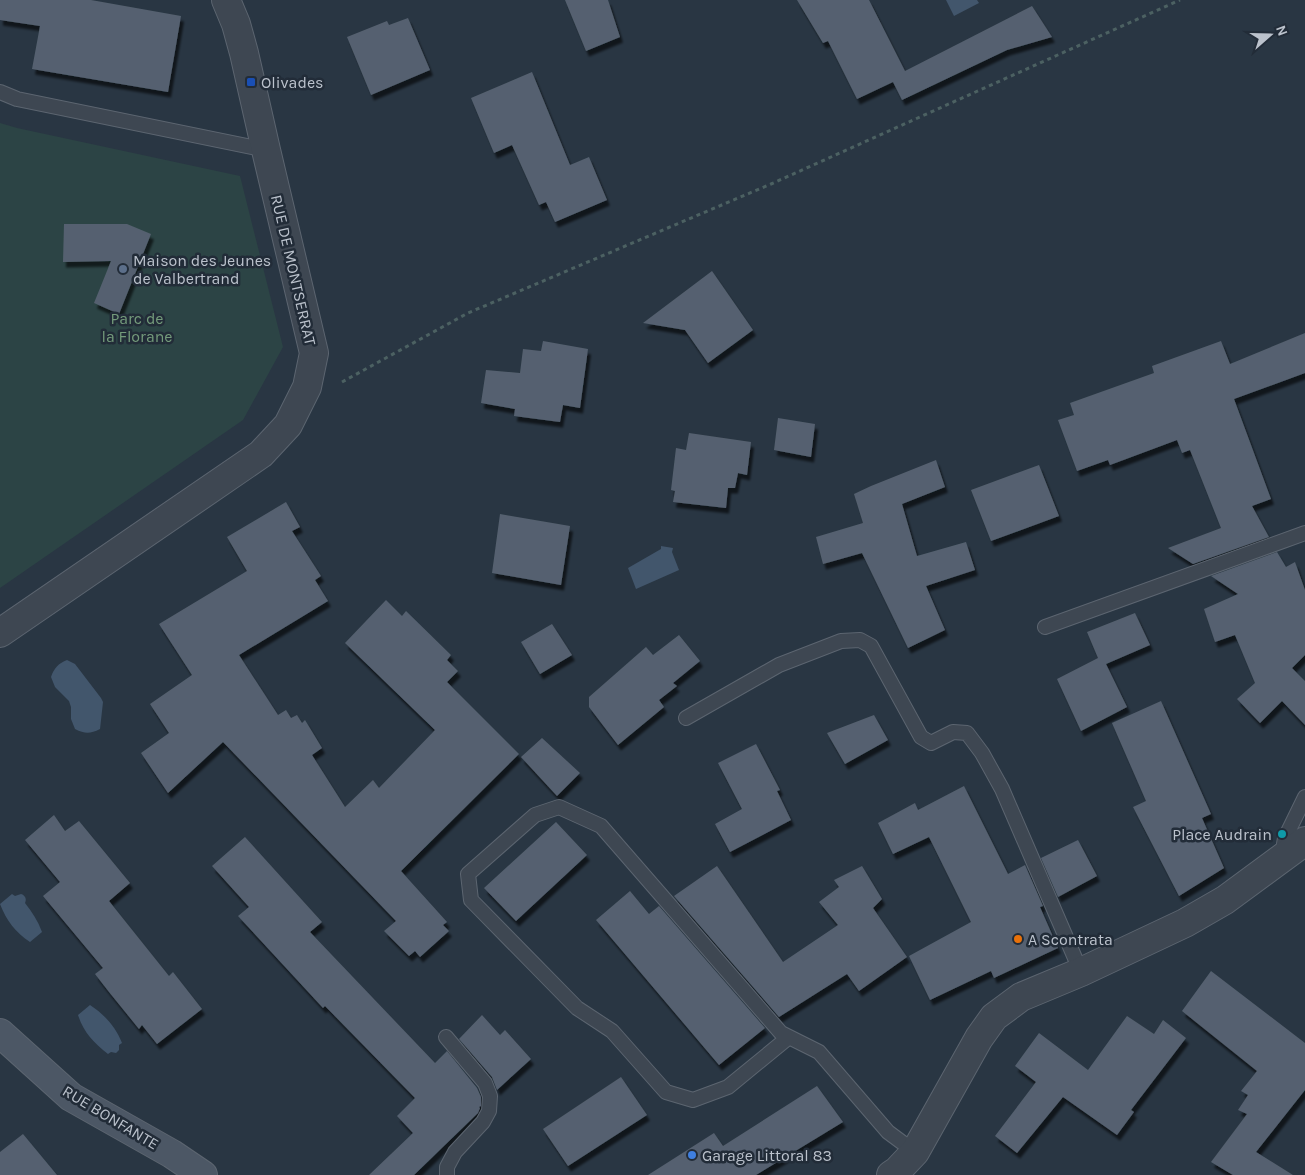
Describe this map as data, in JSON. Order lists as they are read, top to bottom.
{
  "streets": {
    "main road": ["RUE BONFANTE"],
    "street": ["RUE DE MONTSERRAT"]
  },
  "parks": ["Parc de la Florane"],
  "places": {
    "transit": ["Olivades"],
    "other": [
      "Maison des Jeunes de Valbertrand",
      "Place Audrain",
      "A Scontrata",
      "Garage Littoral 83"
    ]
  },
  "north": "right"
}
